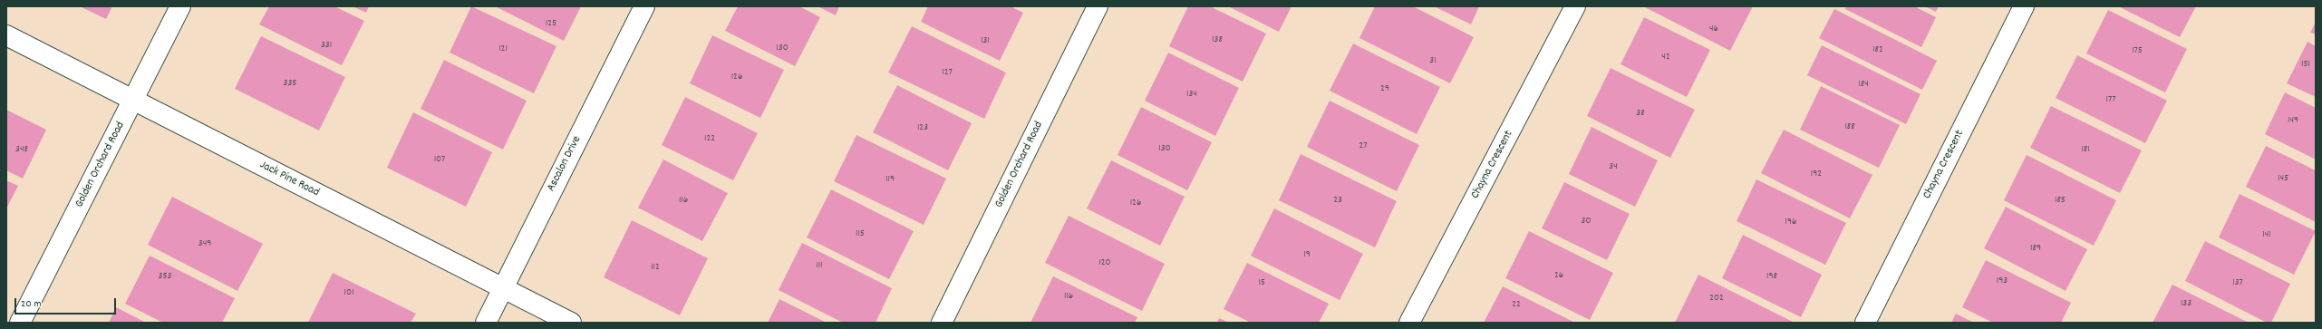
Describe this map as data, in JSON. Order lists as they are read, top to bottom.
{
  "streets": {
    "street": [
      "Ascalon Drive",
      "Golden Orchard Road",
      "Chayna Crescent",
      "Jack Pine Road"
    ]
  },
  "crossings": [
    ["Ascalon Drive", "Jack Pine Road"],
    ["Golden Orchard Road", "Jack Pine Road"]
  ],
  "house_numbers": [
    "125",
    "46",
    "138",
    "131",
    "331",
    "130",
    "121",
    "182",
    "175",
    "42",
    "31",
    "151",
    "127",
    "126",
    "335",
    "184",
    "29",
    "134",
    "177",
    "38",
    "149",
    "188",
    "123",
    "122",
    "27",
    "130",
    "348",
    "181",
    "107",
    "34",
    "192",
    "145",
    "119",
    "116",
    "23",
    "185",
    "126",
    "30",
    "196",
    "115",
    "141",
    "349",
    "189",
    "19",
    "120",
    "111",
    "112",
    "26",
    "353",
    "198",
    "193",
    "15",
    "137",
    "101",
    "116",
    "202",
    "133",
    "22"
  ],
  "scale_bar": "20 m"
}
